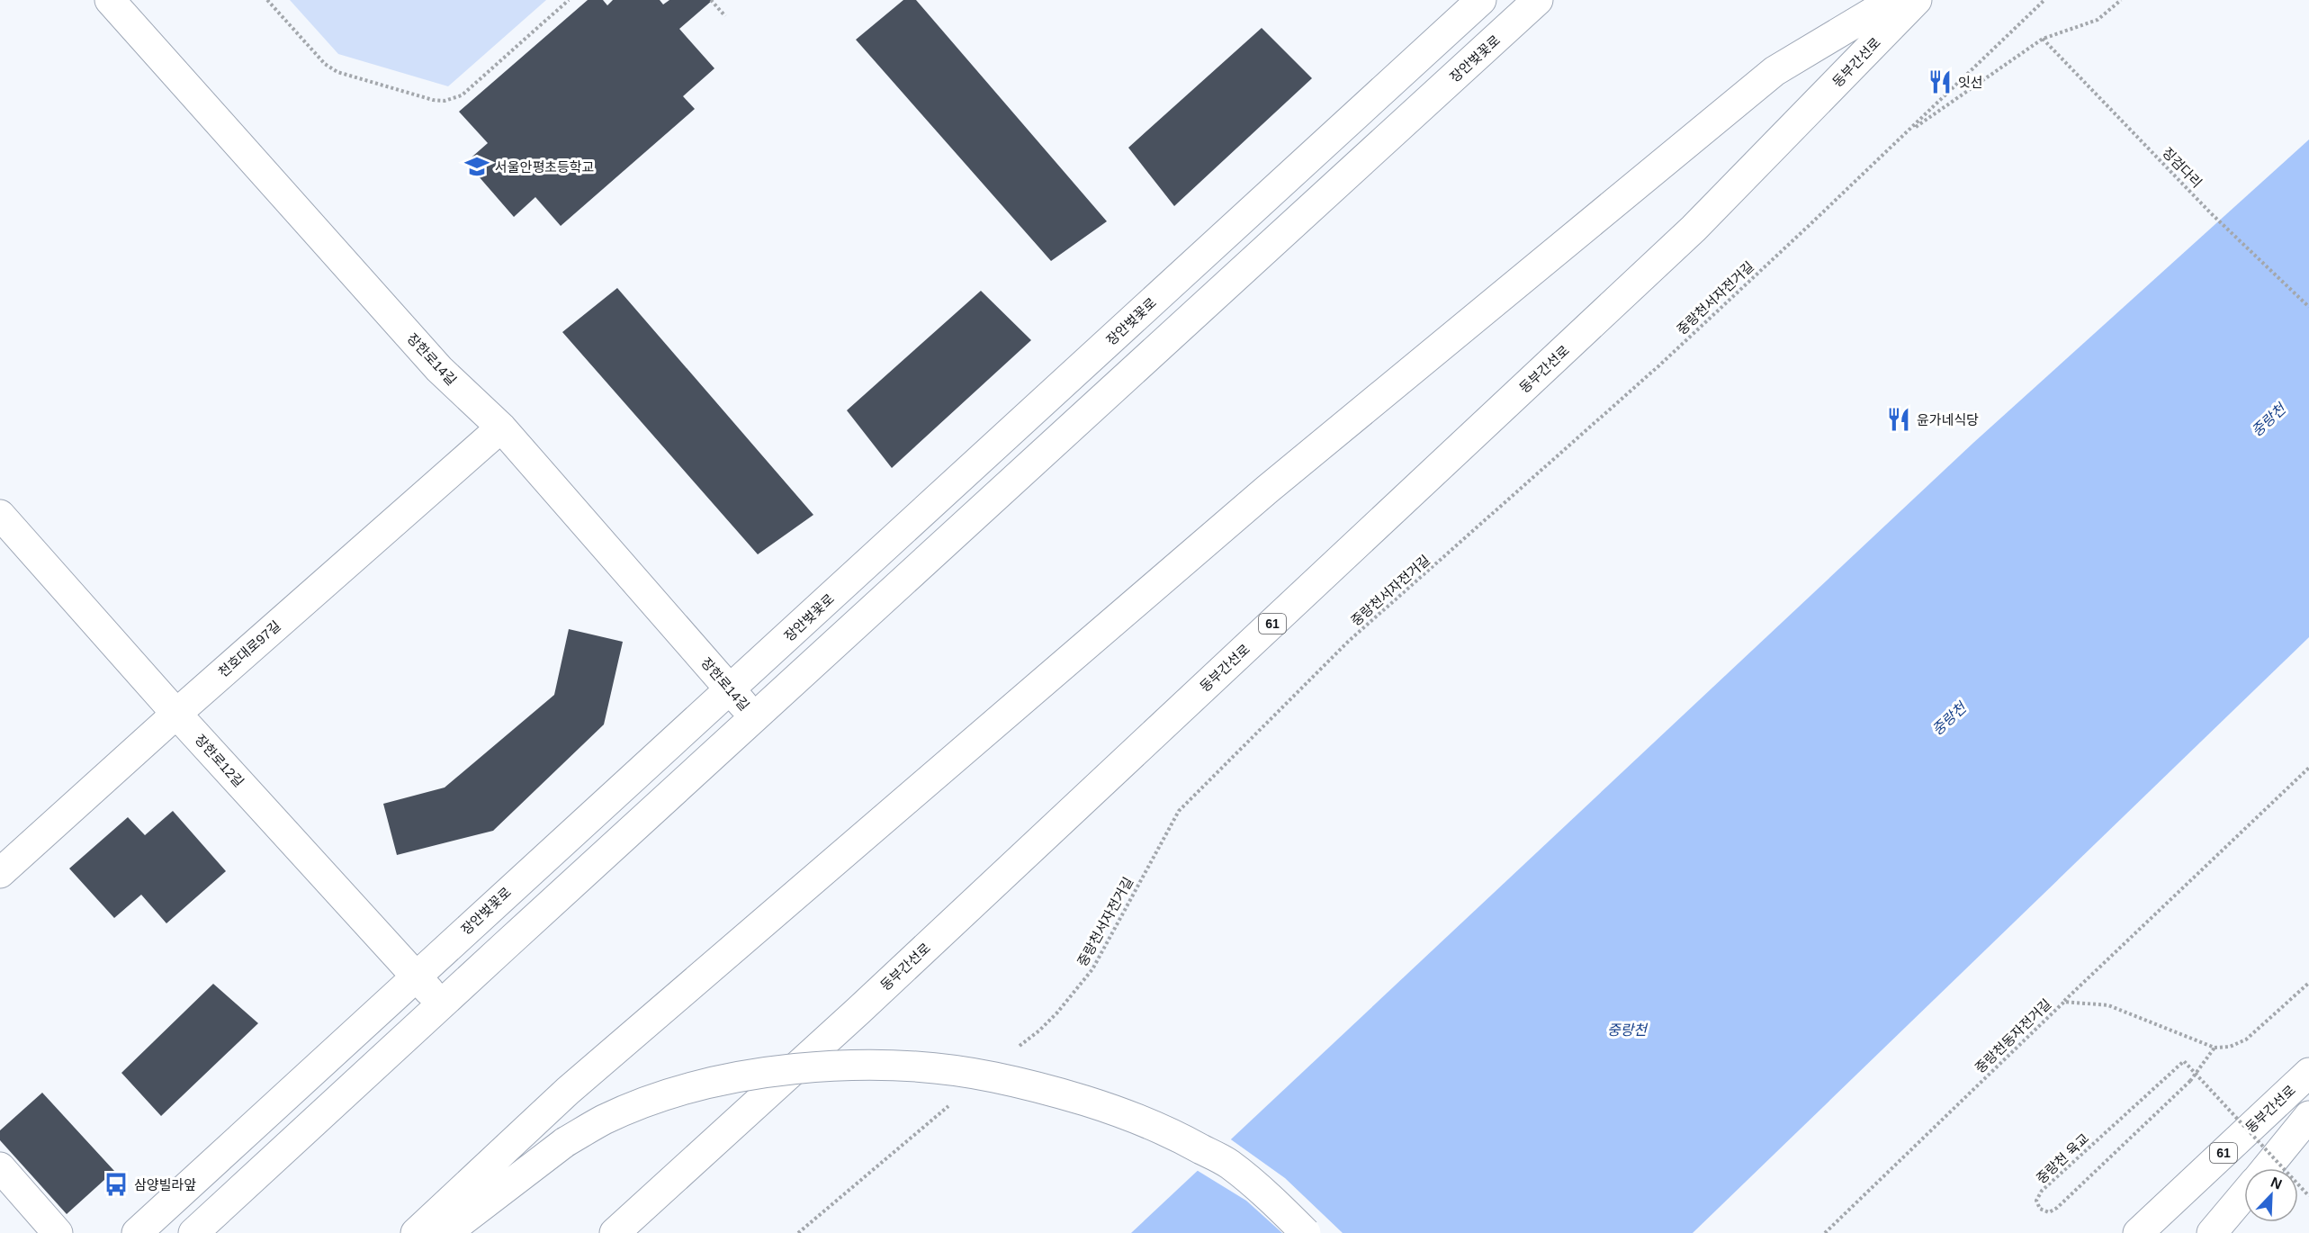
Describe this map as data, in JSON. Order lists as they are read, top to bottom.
{
  "streets": {
    "main road": [
      "장안벚꽃로",
      "동부간선로",
      "장한로14길",
      "61",
      "천호대로97길",
      "장한로12길"
    ],
    "path": [
      "징검다리",
      "중랑천서자전거길",
      "중랑천동자전거길",
      "중랑천 육교"
    ]
  },
  "crossings": [
    ["장안벚꽃로", "장한로14길"],
    ["장안벚꽃로", "장한로12길"],
    ["장한로14길", "천호대로97길"],
    ["천호대로97길", "장한로12길"],
    ["중랑천동자전거길", "중랑천 육교"]
  ],
  "water": ["중랑천"],
  "places": {
    "restaurant": ["잇선", "윤가네식당"],
    "school or university": ["서울안평초등학교"],
    "bus stop": ["삼양빌라앞"]
  },
  "north": "top right"
}
